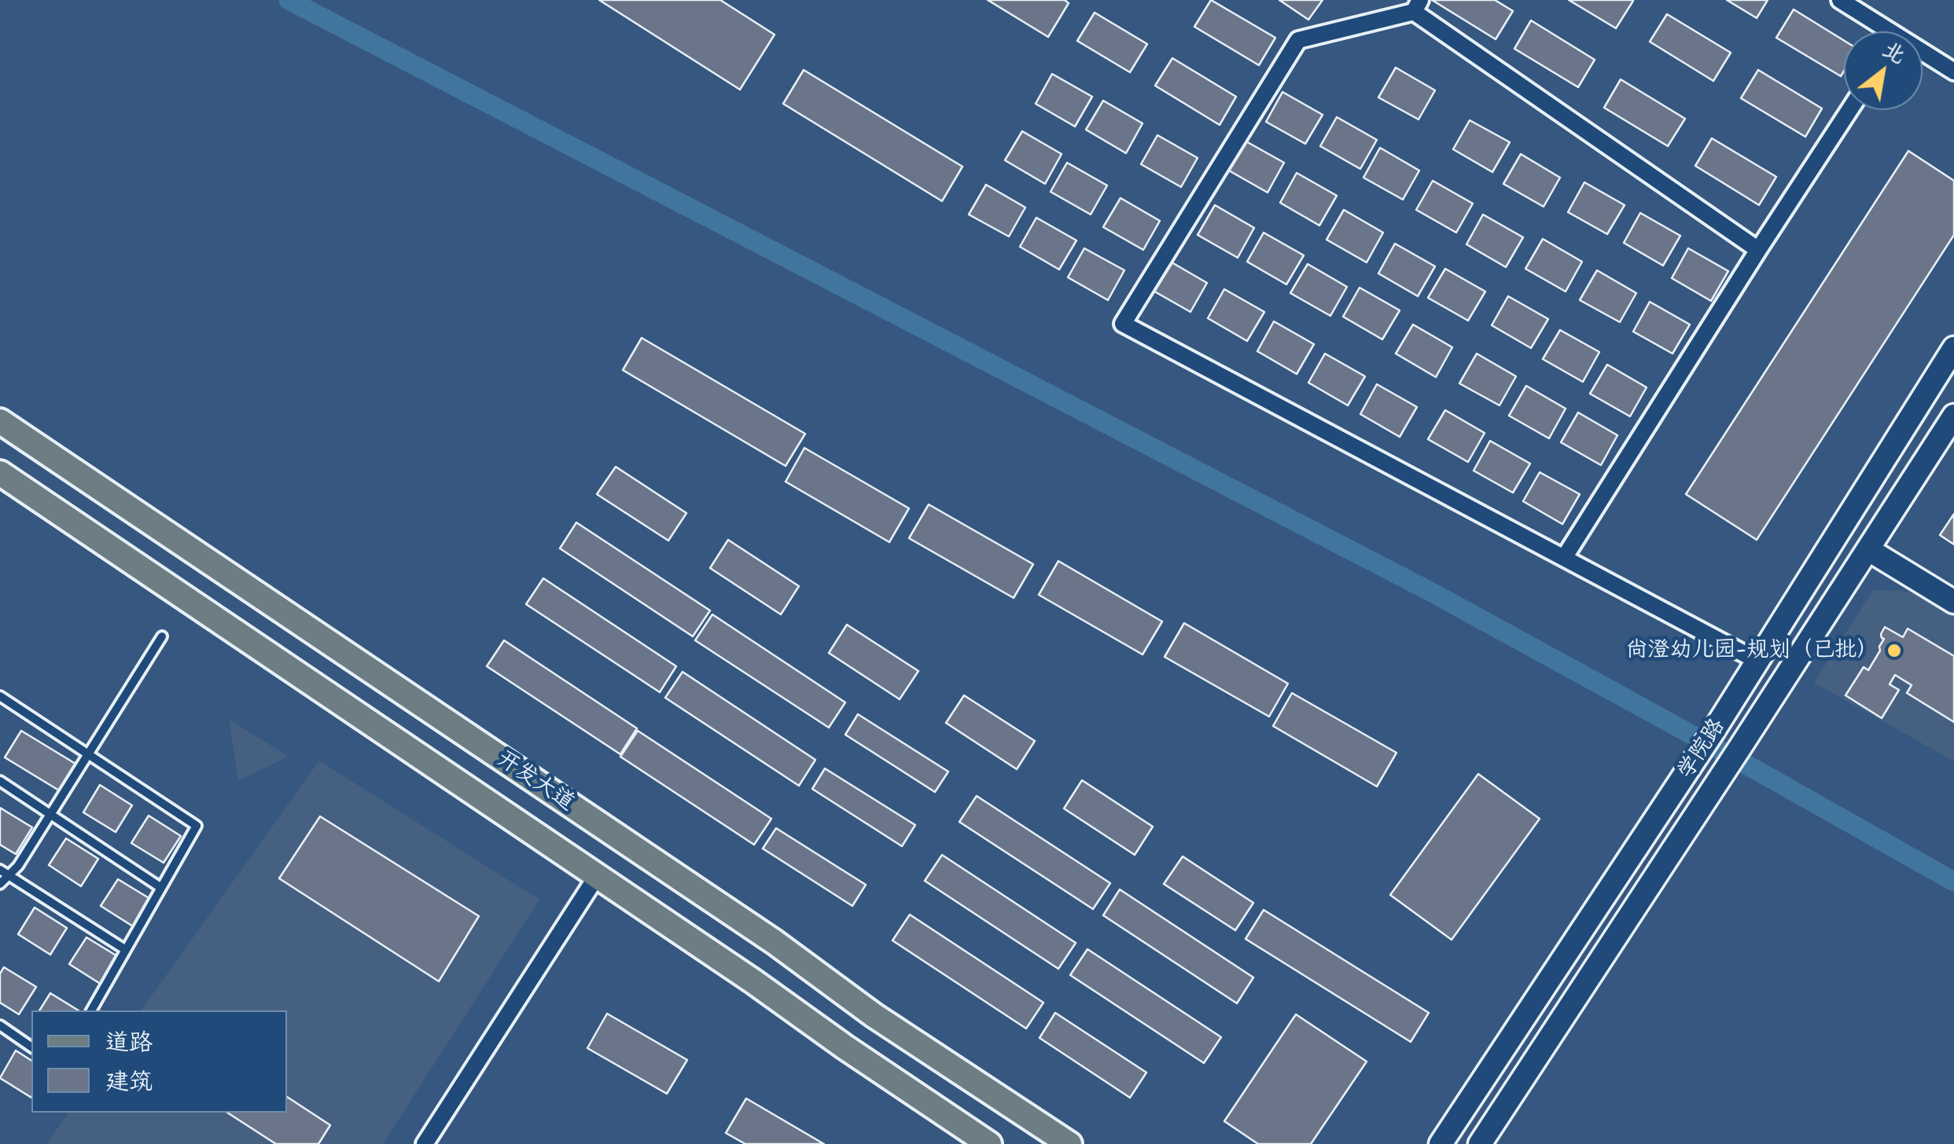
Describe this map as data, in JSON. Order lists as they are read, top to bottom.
{
  "streets": {
    "main road": ["学院路", "开发大道"]
  },
  "places": ["尚澄幼儿园-规划（已批）"],
  "legend": ["道路", "建筑"],
  "north": "top right"
}
